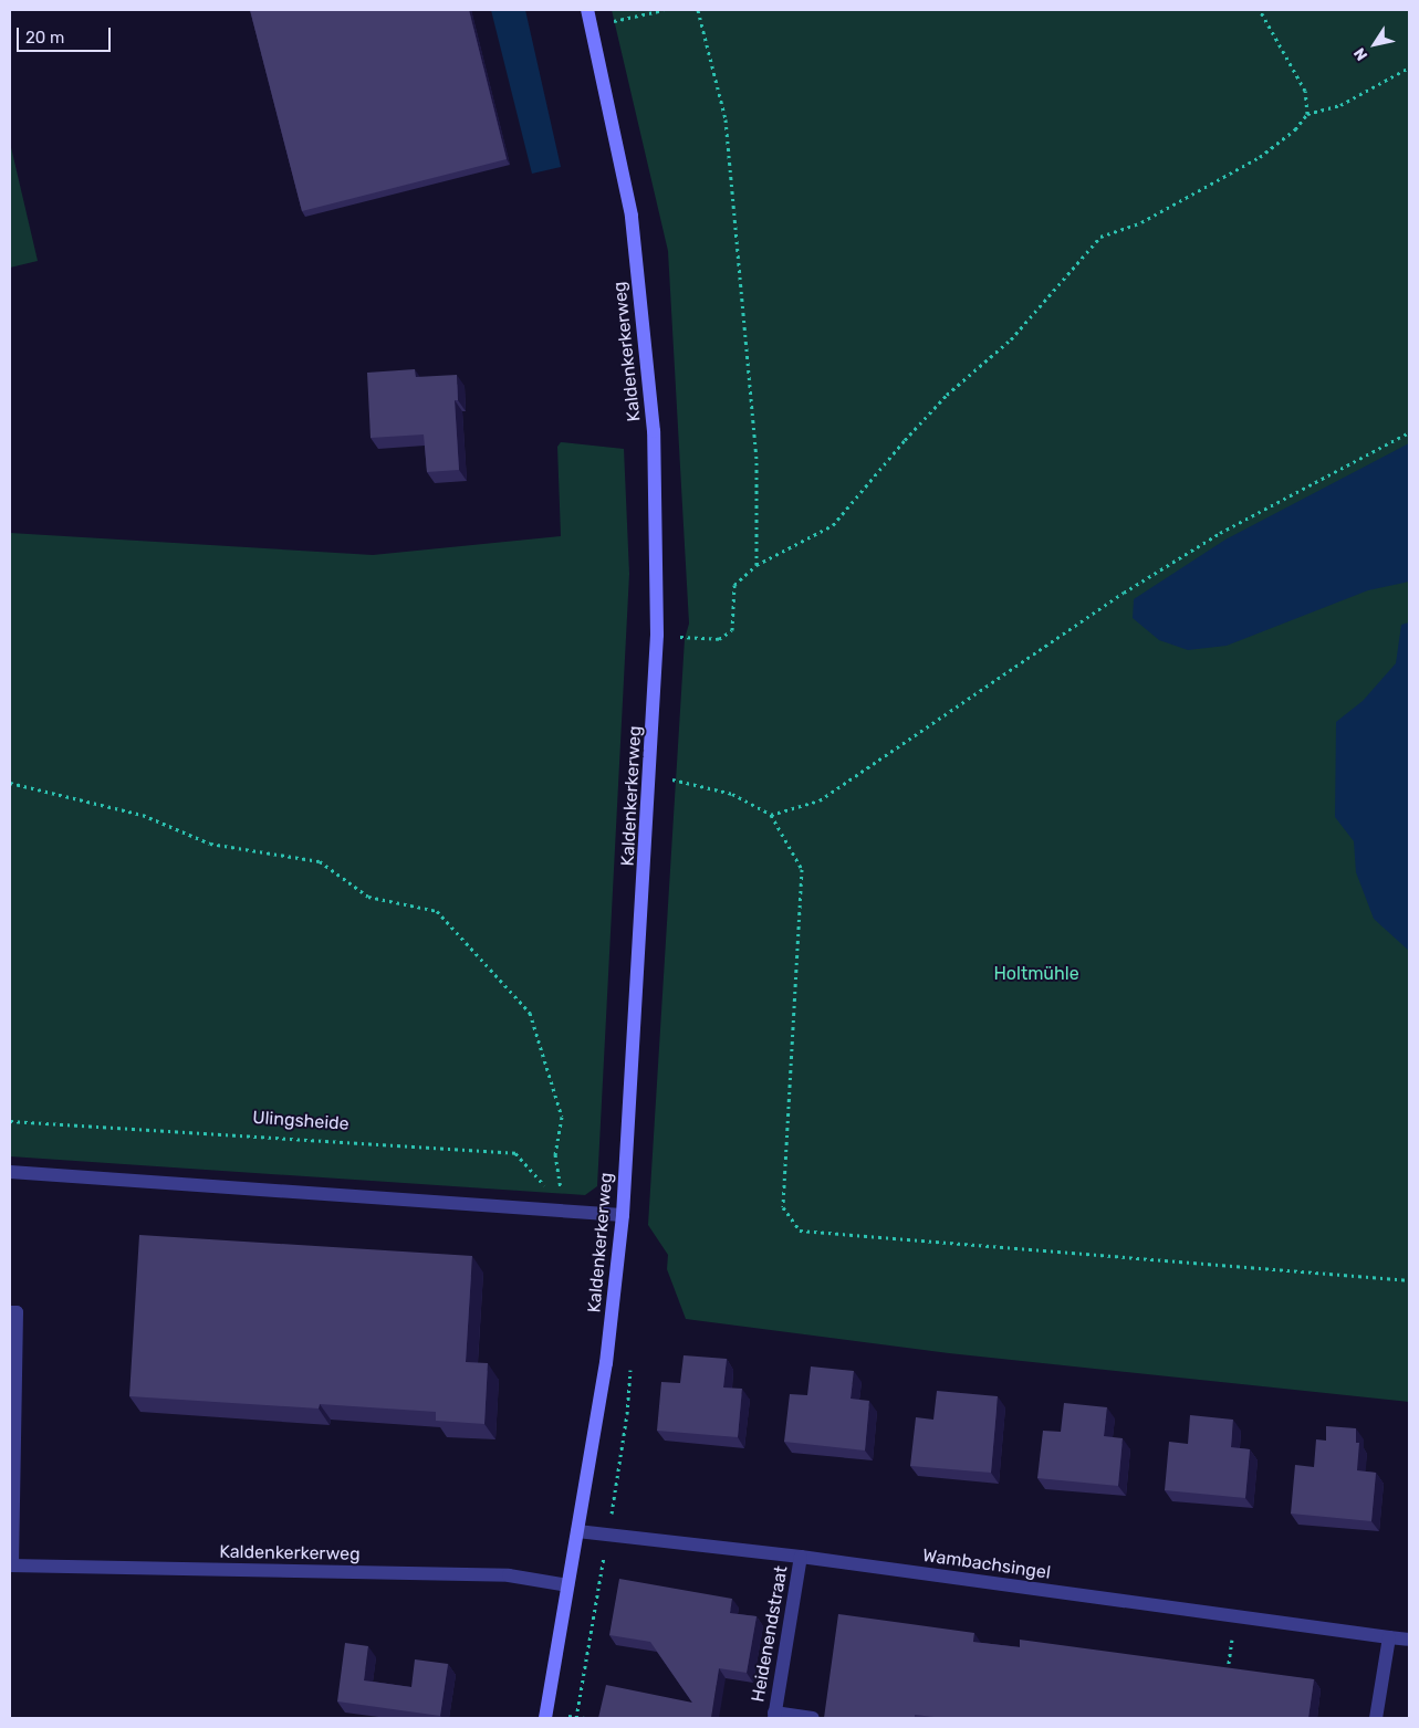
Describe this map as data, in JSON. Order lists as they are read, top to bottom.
{
  "streets": {
    "main road": ["Kaldenkerkerweg"],
    "street": ["Wambachsingel", "Heidenendstraat"],
    "path": ["Ulingsheide"]
  },
  "crossings": [
    ["Kaldenkerkerweg", "Wambachsingel"],
    ["Wambachsingel", "Heidenendstraat"]
  ],
  "parks": ["Holtmühle"],
  "scale_bar": "20 m",
  "north": "bottom left"
}
